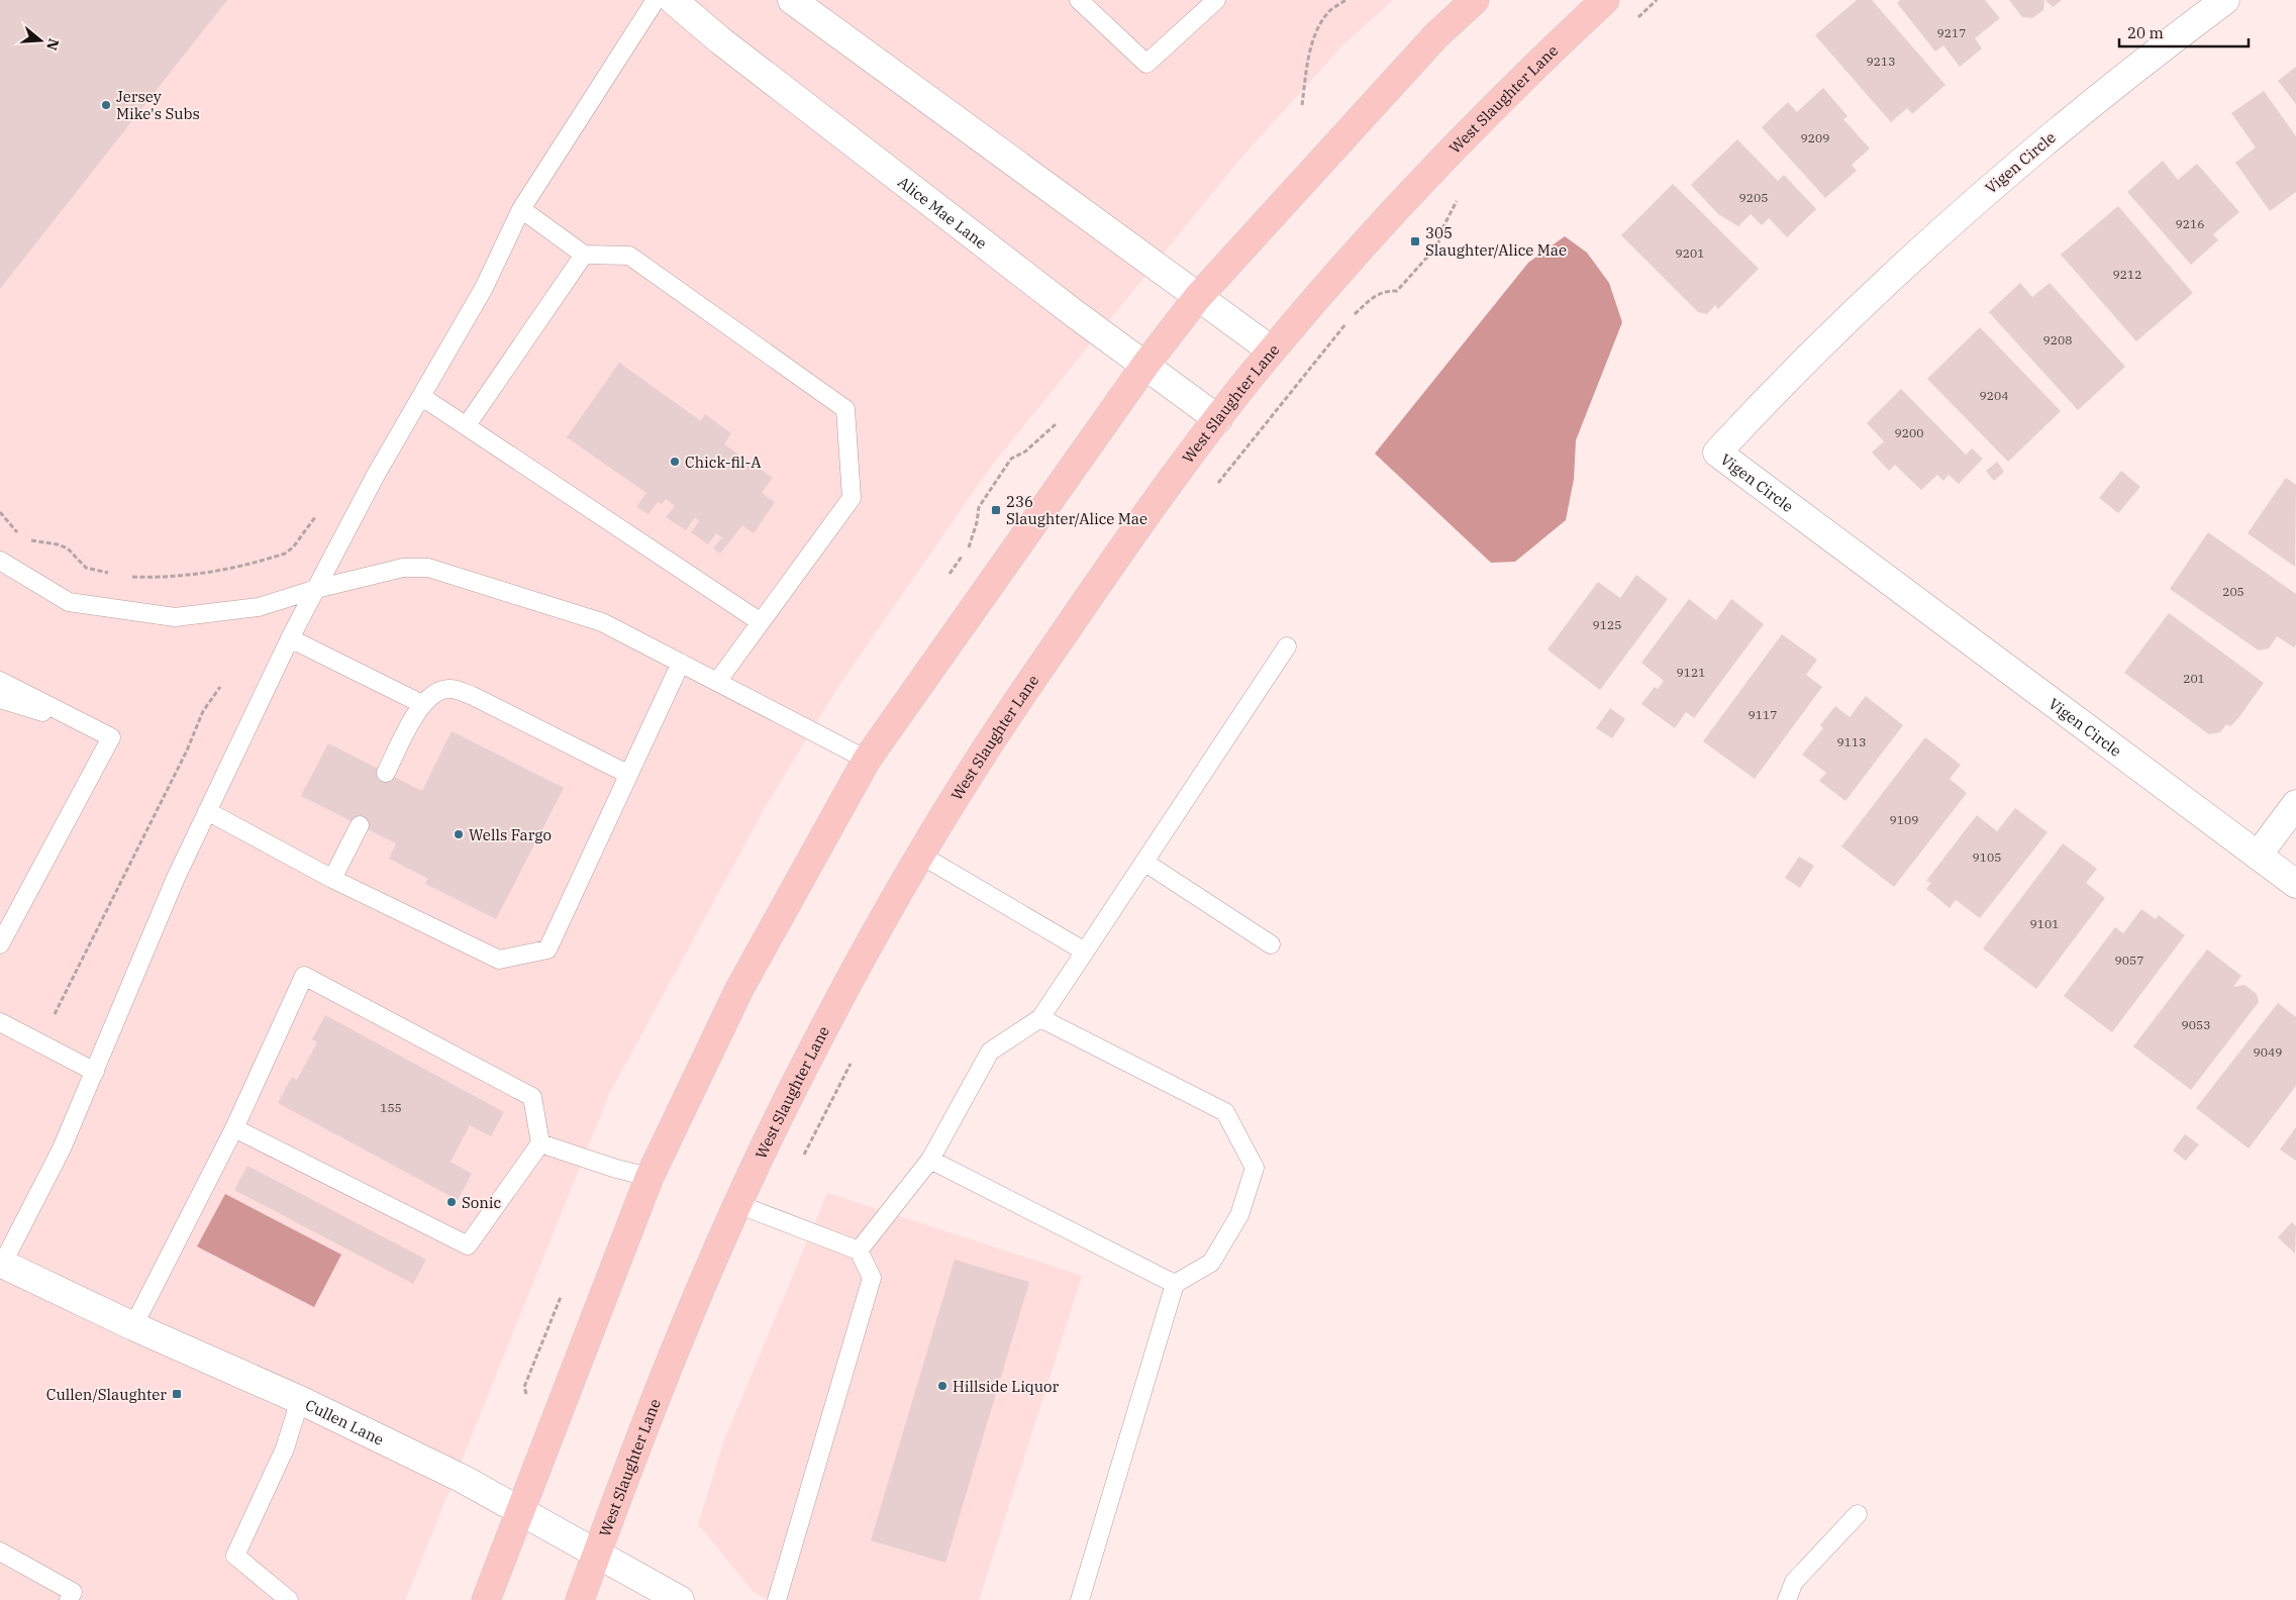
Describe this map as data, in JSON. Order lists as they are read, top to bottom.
{
  "streets": {
    "main road": ["West Slaughter Lane"],
    "street": ["Vigen Circle", "Alice Mae Lane", "Cullen Lane"]
  },
  "crossings": [
    ["West Slaughter Lane", "Alice Mae Lane"],
    ["West Slaughter Lane", "Cullen Lane"]
  ],
  "places": {
    "other": [
      "Jersey Mike's Subs",
      "Chick-fil-A",
      "Wells Fargo",
      "Sonic",
      "Hillside Liquor"
    ],
    "transit": ["305 Slaughter/Alice Mae", "236 Slaughter/Alice Mae", "Cullen/Slaughter"]
  },
  "house_numbers": [
    "9217",
    "9213",
    "9209",
    "9205",
    "9216",
    "9201",
    "9212",
    "9208",
    "9204",
    "9200",
    "205",
    "9125",
    "9121",
    "201",
    "9117",
    "9113",
    "9109",
    "9105",
    "9101",
    "9057",
    "9053",
    "9049",
    "155"
  ],
  "scale_bar": "20 m",
  "north": "right"
}
